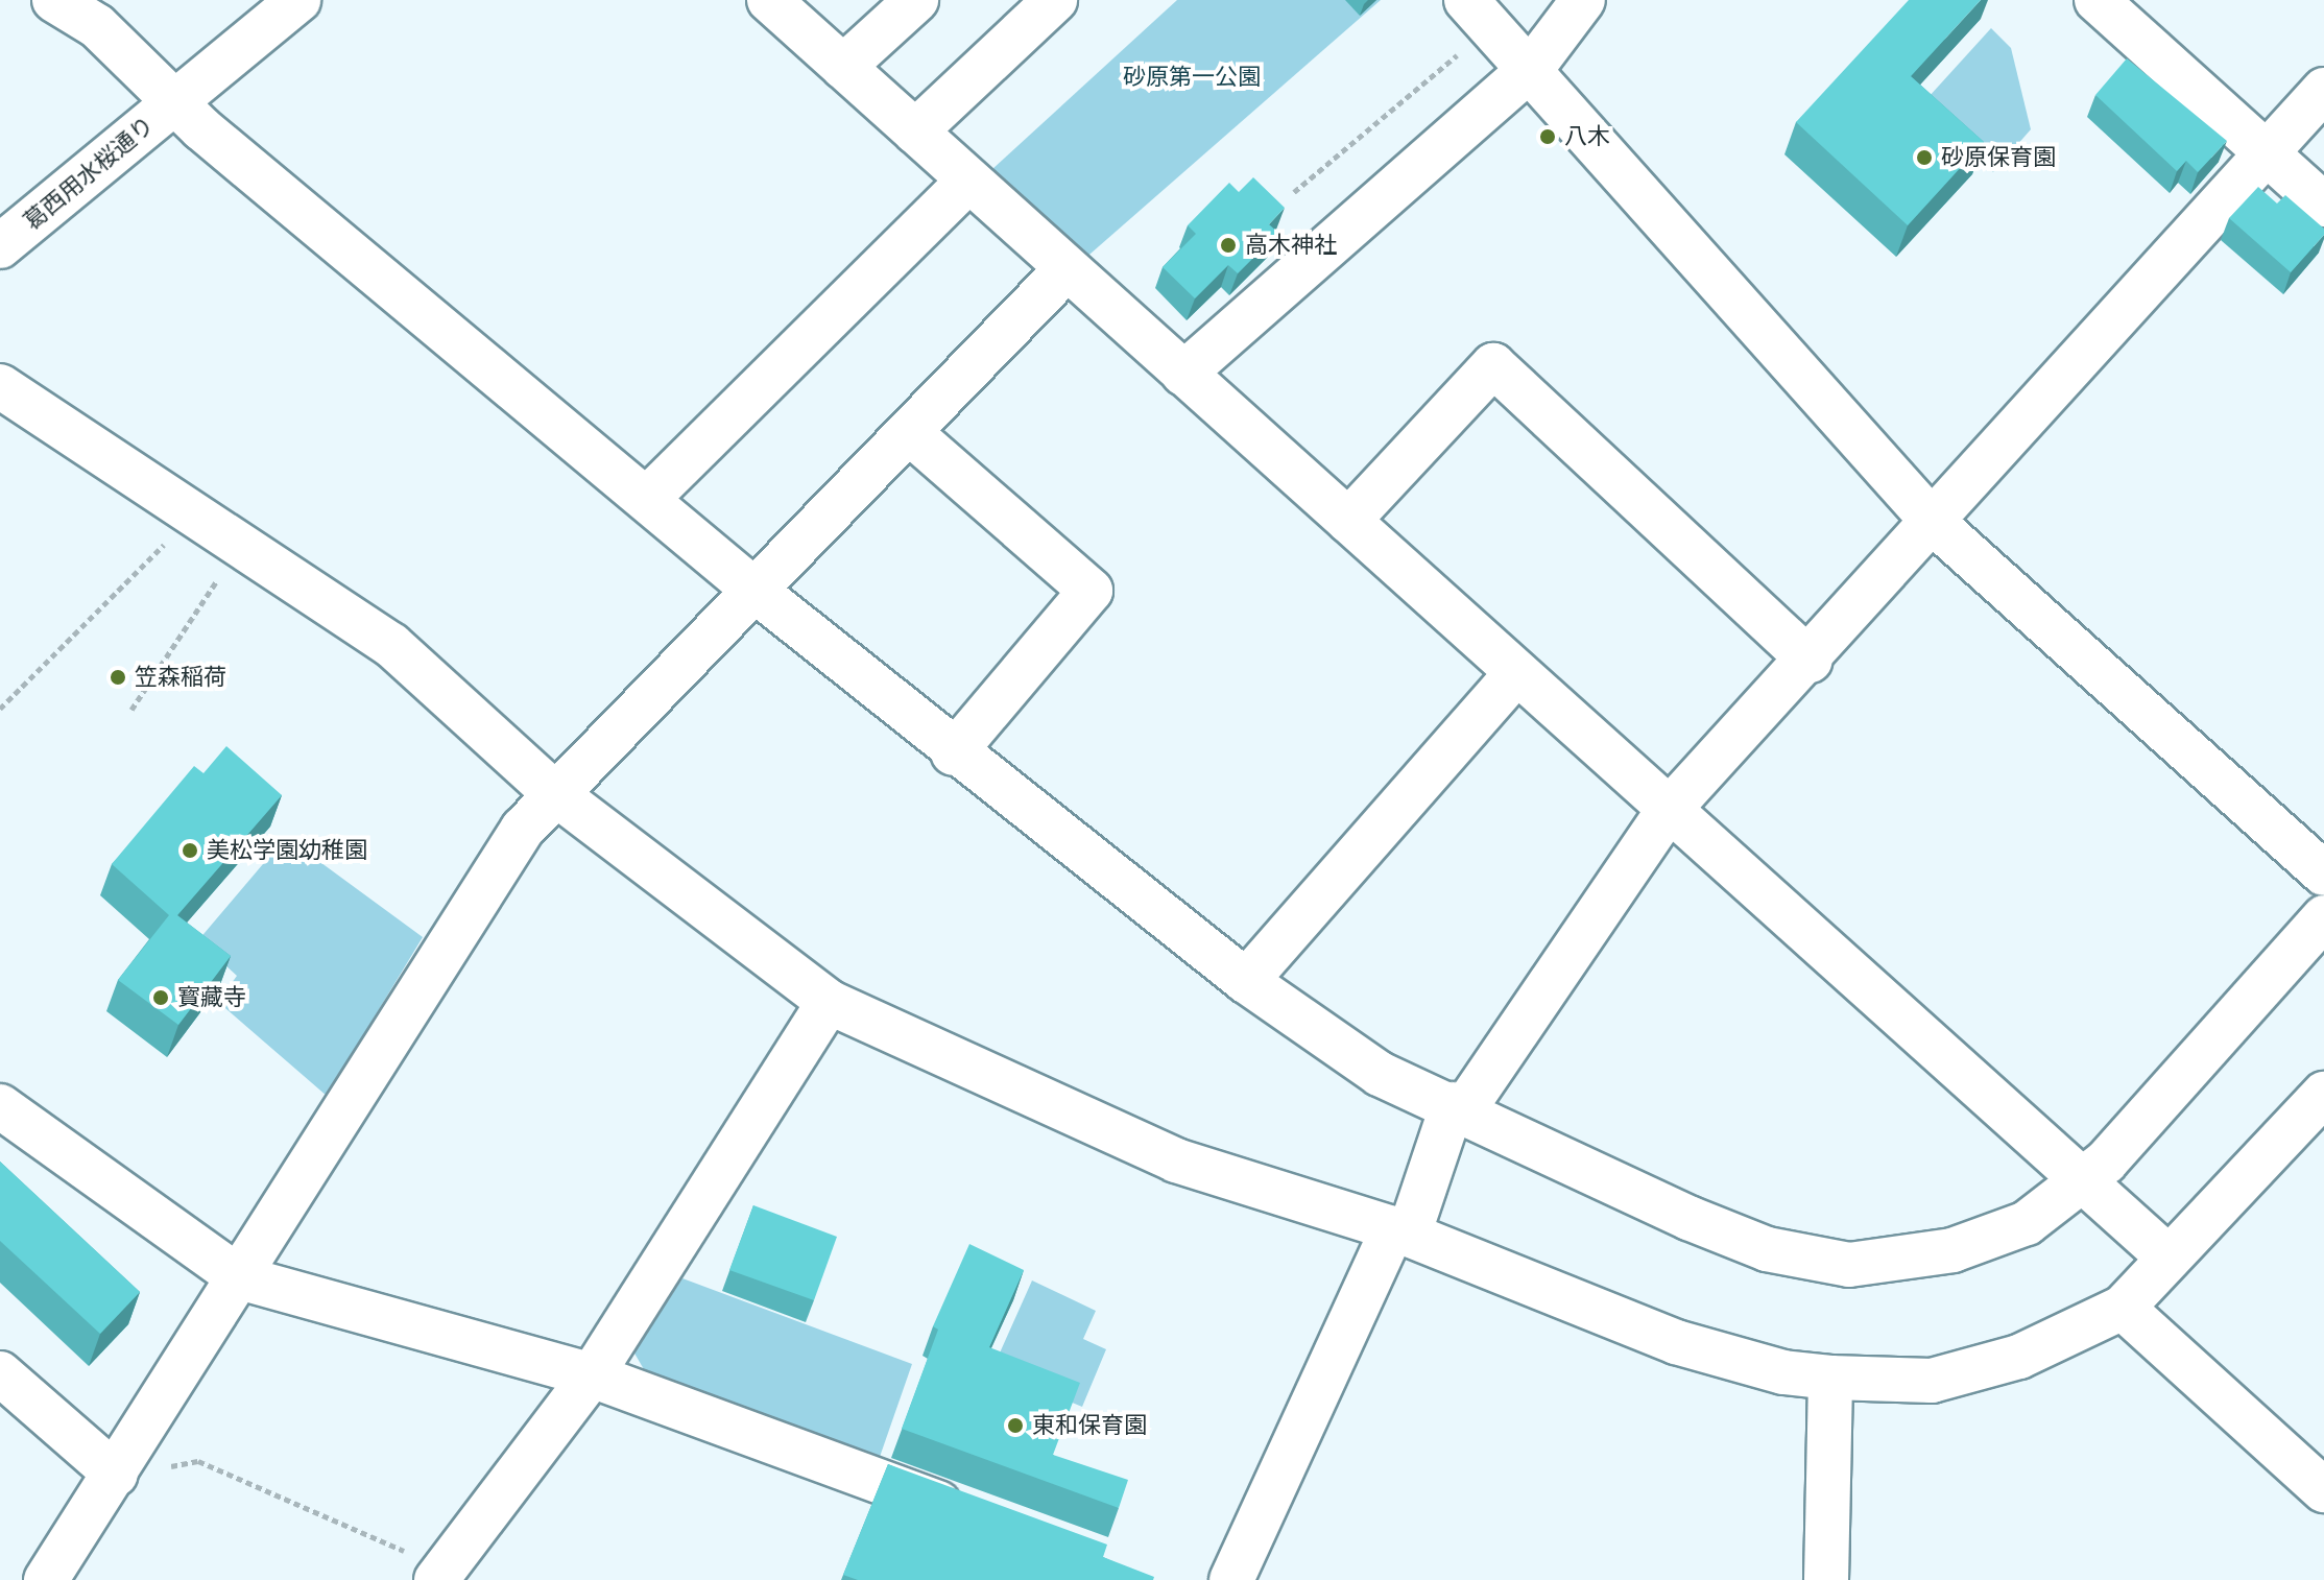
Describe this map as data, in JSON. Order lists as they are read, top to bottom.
{
  "streets": {
    "street": ["葛西用水桜通り"]
  },
  "parks": ["砂原第一公園"],
  "places": [
    "八木",
    "砂原保育園",
    "高木神社",
    "笠森稲荷",
    "美松学園幼稚園",
    "寳藏寺",
    "東和保育園"
  ]
}
